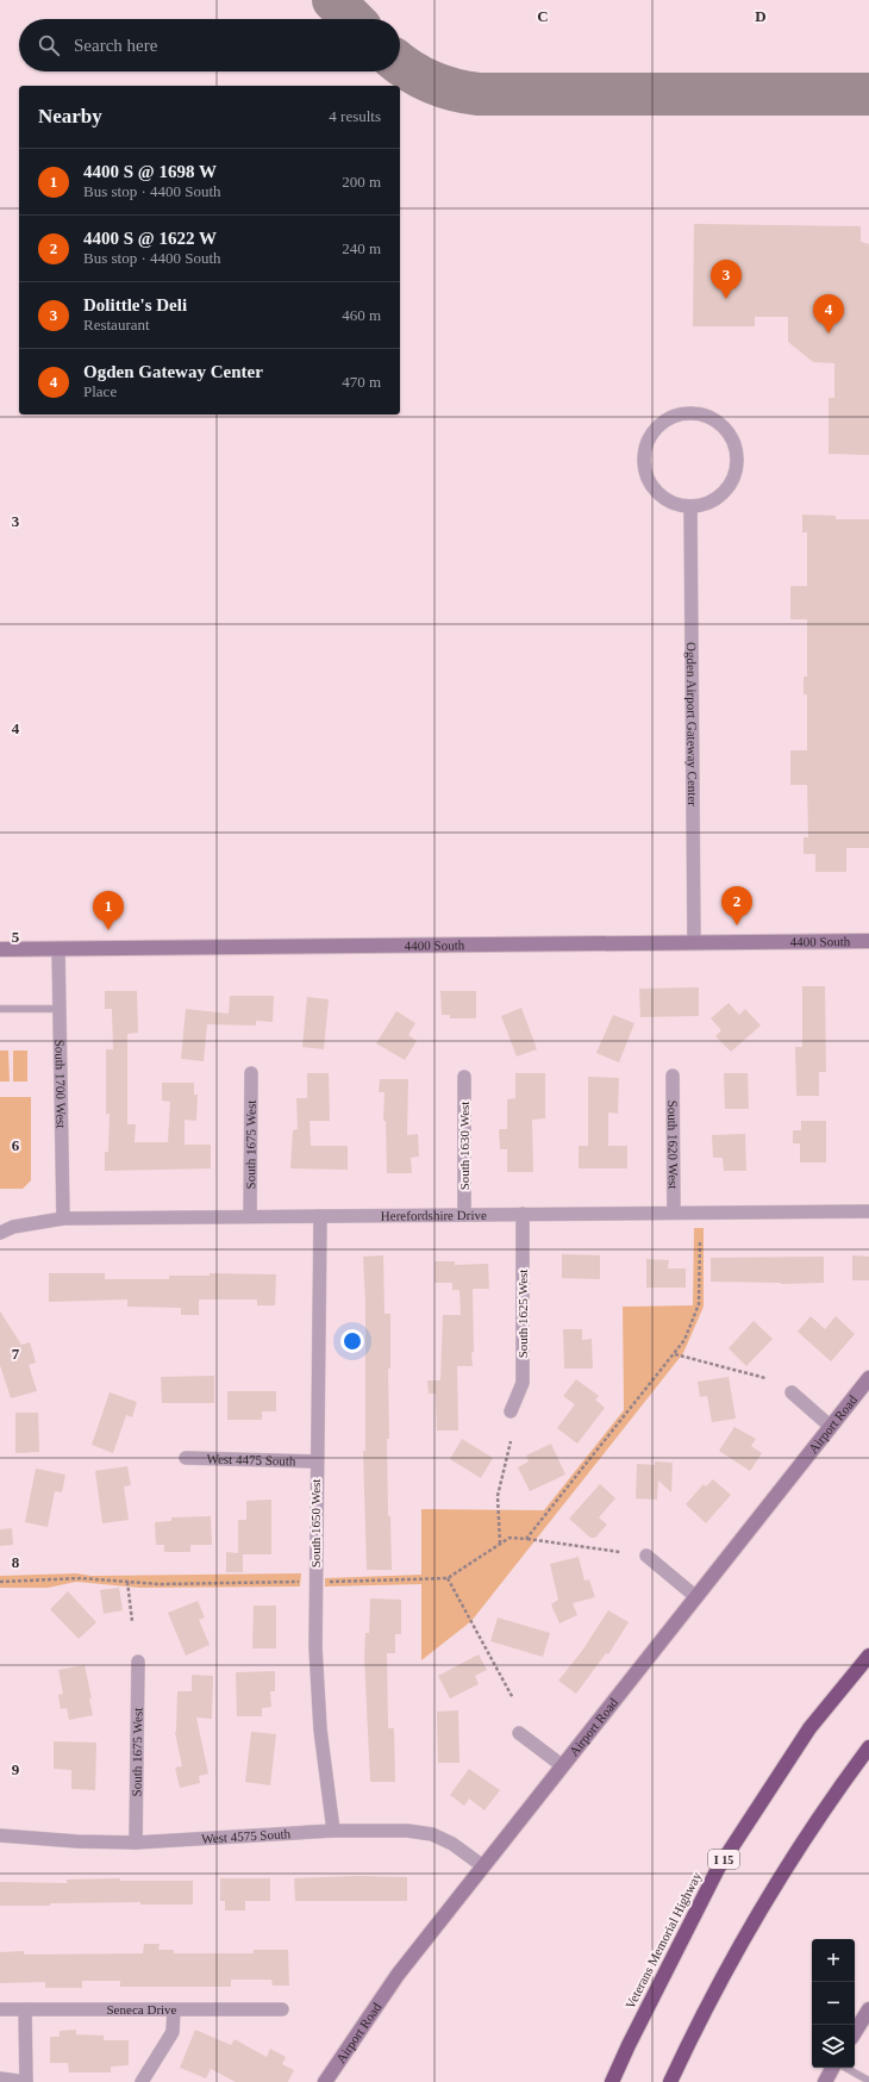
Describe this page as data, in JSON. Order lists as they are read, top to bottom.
{
  "streets": {
    "highway": ["I 15", "Veterans Memorial Highway"],
    "street": [
      "Ogden Airport Gateway Center",
      "4400 South",
      "South 1700 West",
      "South 1675 West",
      "South 1620 West",
      "South 1630 West",
      "Herefordshire Drive",
      "South 1625 West",
      "Airport Road",
      "West 4475 South",
      "South 1650 West",
      "West 4575 South",
      "Seneca Drive"
    ]
  },
  "crossings": [
    ["Ogden Airport Gateway Center", "4400 South"],
    ["4400 South", "South 1700 West"],
    ["South 1700 West", "Herefordshire Drive"],
    ["South 1675 West", "Herefordshire Drive"],
    ["South 1675 West", "West 4575 South"],
    ["South 1620 West", "Herefordshire Drive"],
    ["South 1630 West", "Herefordshire Drive"],
    ["Herefordshire Drive", "South 1625 West"],
    ["Herefordshire Drive", "South 1650 West"],
    ["Airport Road", "West 4575 South"],
    ["West 4475 South", "South 1650 West"],
    ["South 1650 West", "West 4575 South"]
  ],
  "page": {
    "search": "Search here",
    "heading": ["Nearby", "4 results"],
    "list": [
      {
        "mark": "1",
        "name": "4400 S @ 1698 W",
        "note": "Bus stop · 4400 South",
        "value": "200 m"
      },
      {
        "mark": "2",
        "name": "4400 S @ 1622 W",
        "note": "Bus stop · 4400 South",
        "value": "240 m"
      },
      {
        "mark": "3",
        "name": "Dolittle's Deli",
        "note": "Restaurant",
        "value": "460 m"
      },
      {
        "mark": "4",
        "name": "Ogden Gateway Center",
        "note": "Place",
        "value": "470 m"
      }
    ],
    "pins": [
      "3",
      "4",
      "2",
      "1"
    ],
    "map_buttons": ["+", "−"]
  },
  "grid": {
    "columns": ["C", "D"],
    "rows": [
      "3",
      "4",
      "5",
      "6",
      "7",
      "8",
      "9"
    ]
  }
}
